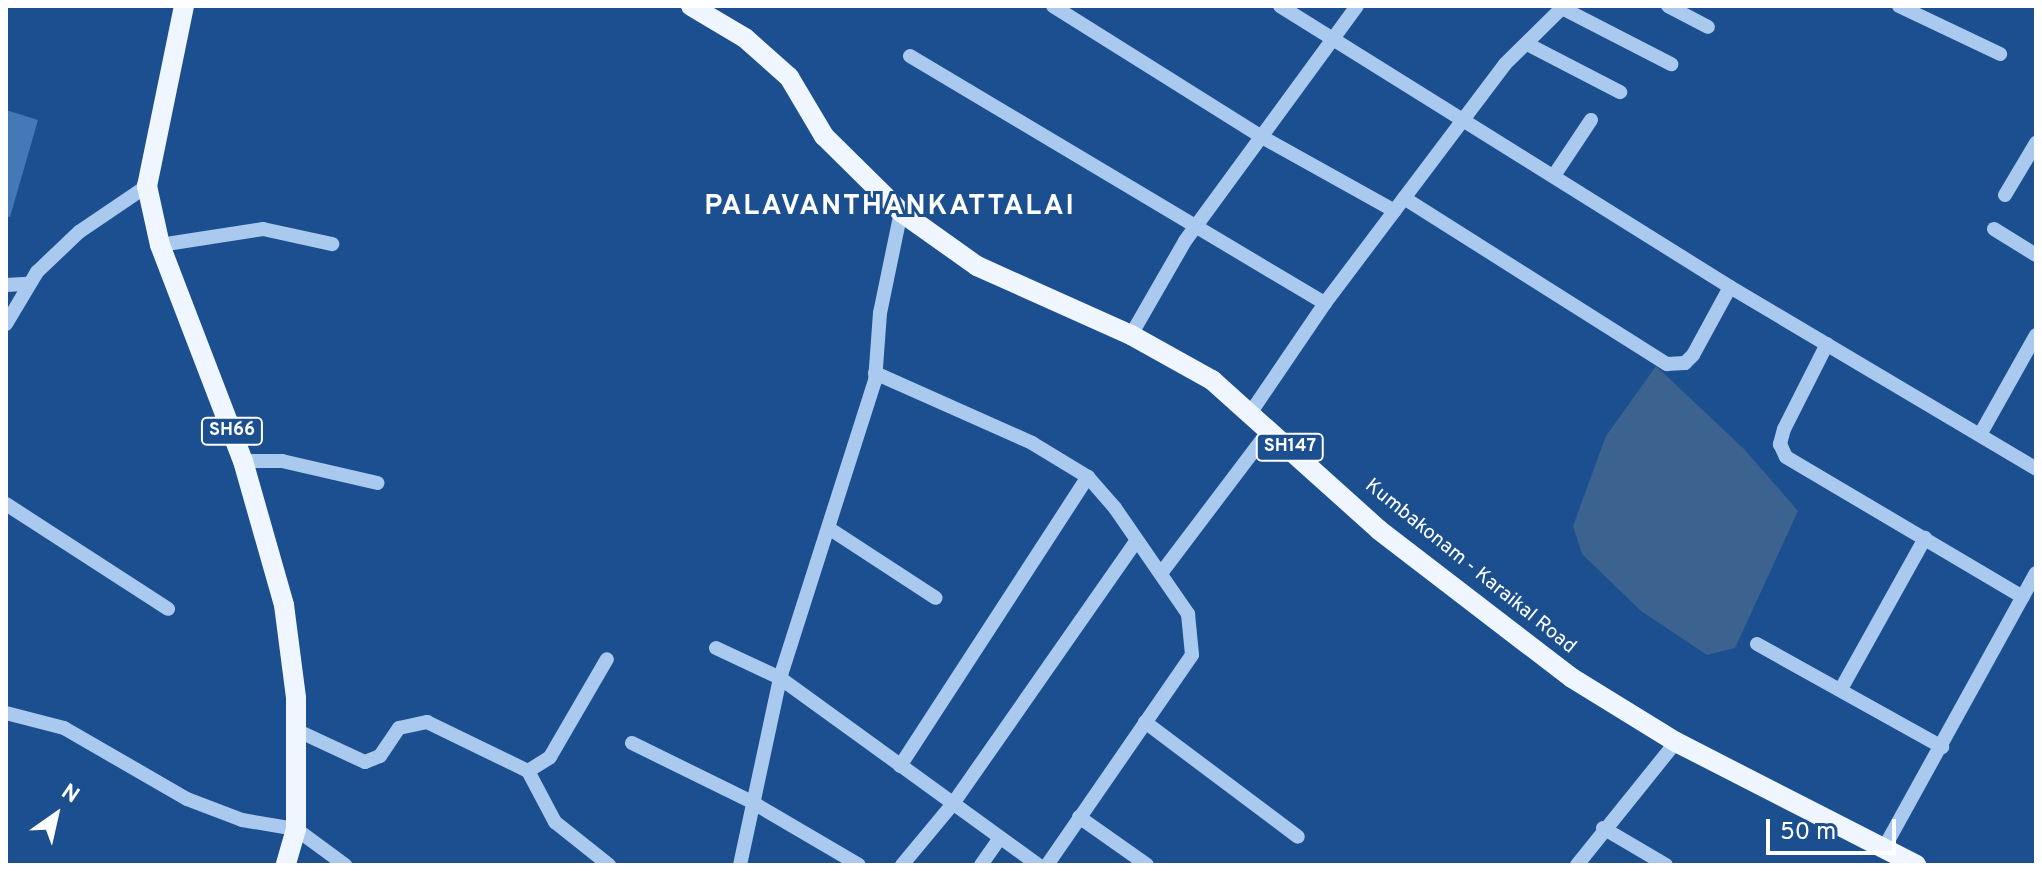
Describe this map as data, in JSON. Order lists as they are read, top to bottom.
{
  "streets": {
    "main road": ["SH66", "SH147", "Kumbakonam - Karaikal Road"]
  },
  "districts": ["PALAVANTHANKATTALAI"],
  "scale_bar": "50 m",
  "north": "top right"
}
